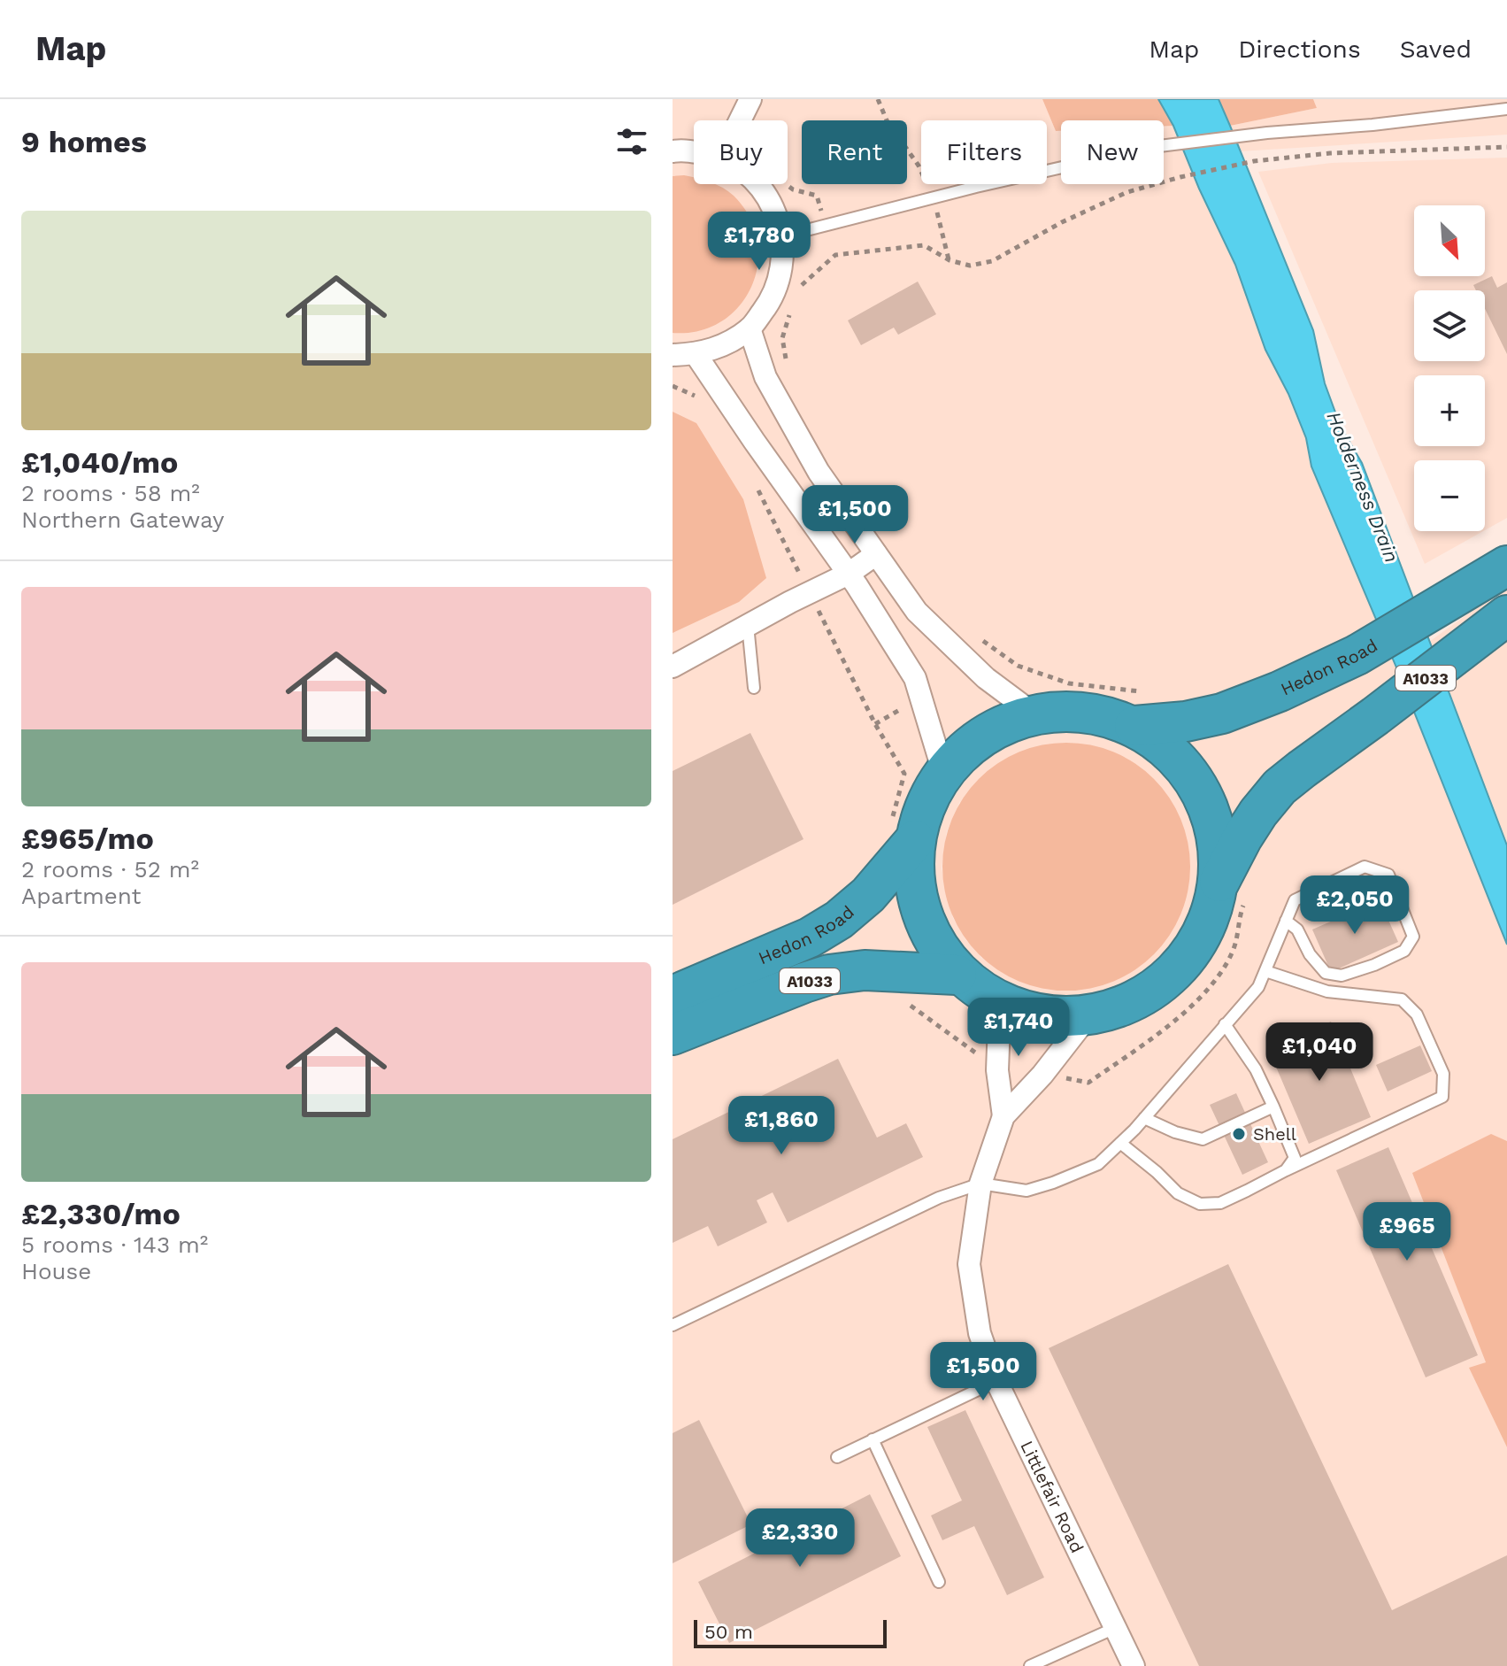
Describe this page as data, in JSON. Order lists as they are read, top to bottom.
{
  "streets": {
    "highway": ["Hedon Road", "A1033"],
    "street": ["Littlefair Road"]
  },
  "crossings": [
    ["Hedon Road", "A1033"],
    ["A1033", "Littlefair Road"]
  ],
  "water": ["Holderness Drain"],
  "places": ["Shell"],
  "scale_bar": "50 m",
  "north": "bottom right",
  "page": {
    "header": "Map",
    "nav": ["Map", "Directions", "Saved"],
    "heading": "9 homes",
    "chip": [
      "Buy",
      "Rent",
      "Filters",
      "New"
    ],
    "list": [
      {
        "name": "£1,040/mo",
        "note": "2 rooms · 58 m² · Northern Gateway"
      },
      {
        "name": "£965/mo",
        "note": "2 rooms · 52 m² · Apartment"
      },
      {
        "name": "£2,330/mo",
        "note": "5 rooms · 143 m² · House"
      }
    ],
    "map_buttons": ["+", "−"],
    "price": [
      "£1,780",
      "£1,500",
      "£2,050",
      "£1,740",
      "£1,040",
      "£1,860",
      "£965",
      "£1,500",
      "£2,330"
    ],
    "scale": "50 m"
  }
}
